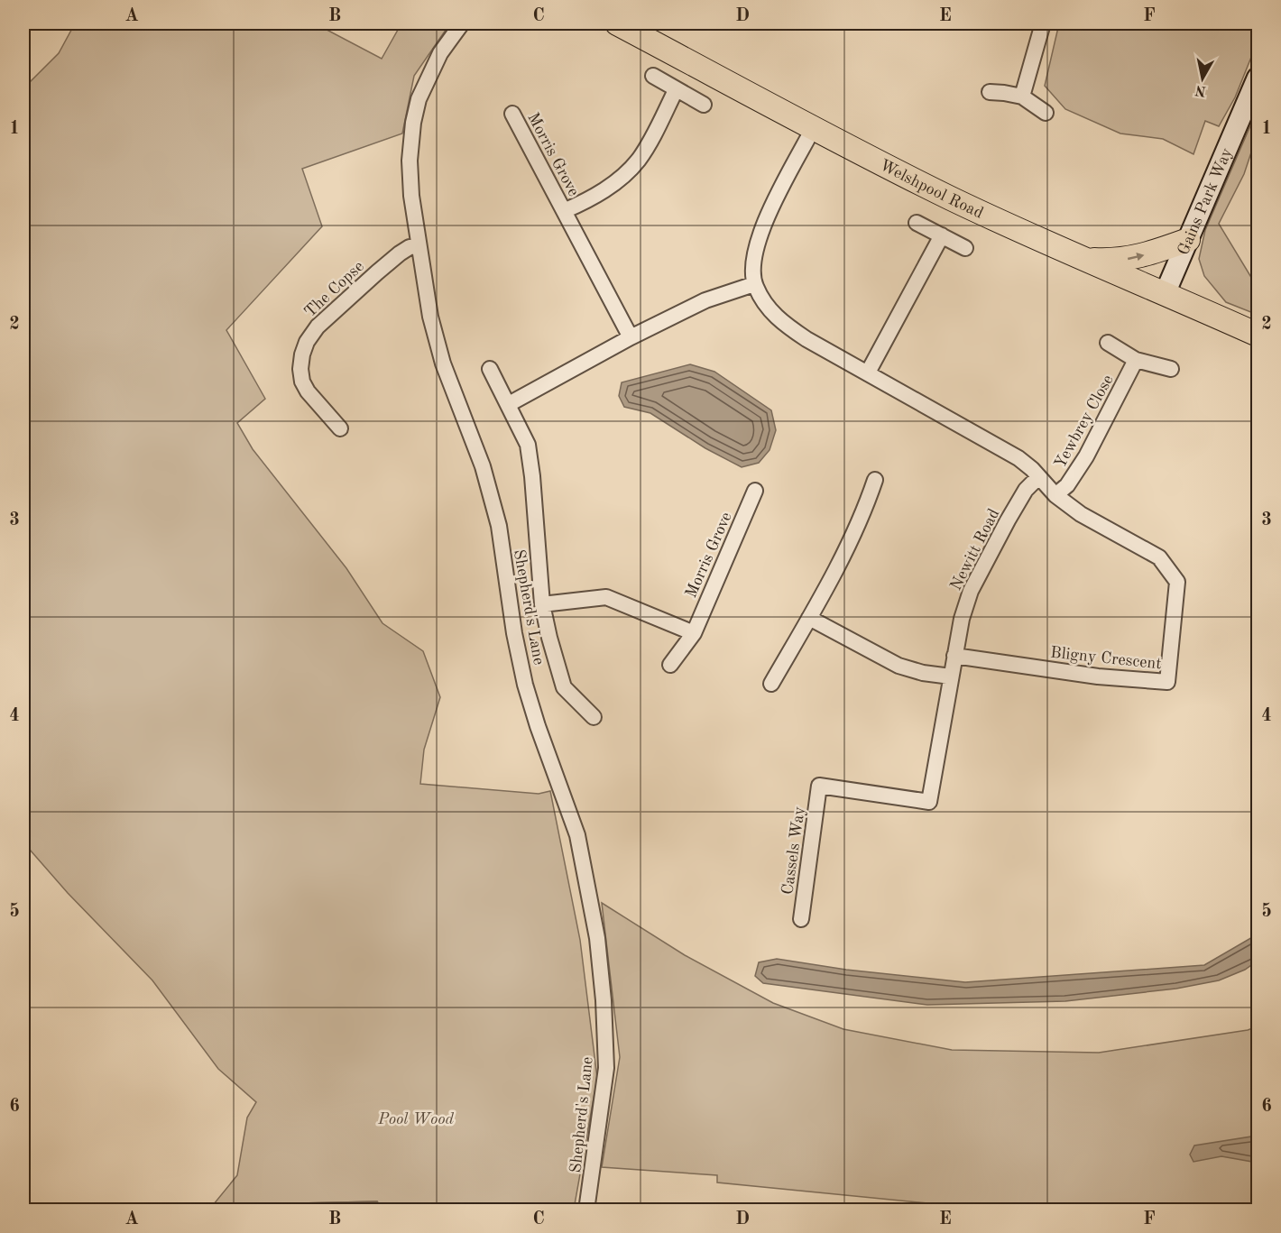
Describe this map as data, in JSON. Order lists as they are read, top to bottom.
{
  "streets": {
    "main road": ["Welshpool Road"],
    "street": [
      "Morris Grove",
      "Gains Park Way",
      "The Copse",
      "Yewbrey Close",
      "Newitt Road",
      "Shepherd's Lane",
      "Bligny Crescent",
      "Cassels Way"
    ]
  },
  "crossings": [
    ["Welshpool Road", "Gains Park Way"],
    ["The Copse", "Shepherd's Lane"],
    ["Yewbrey Close", "Bligny Crescent"],
    ["Newitt Road", "Bligny Crescent"],
    ["Newitt Road", "Cassels Way"]
  ],
  "parks": ["Pool Wood"],
  "north": "bottom",
  "grid": {
    "columns": [
      "A",
      "B",
      "C",
      "D",
      "E",
      "F"
    ],
    "rows": [
      "1",
      "2",
      "3",
      "4",
      "5",
      "6"
    ]
  }
}
